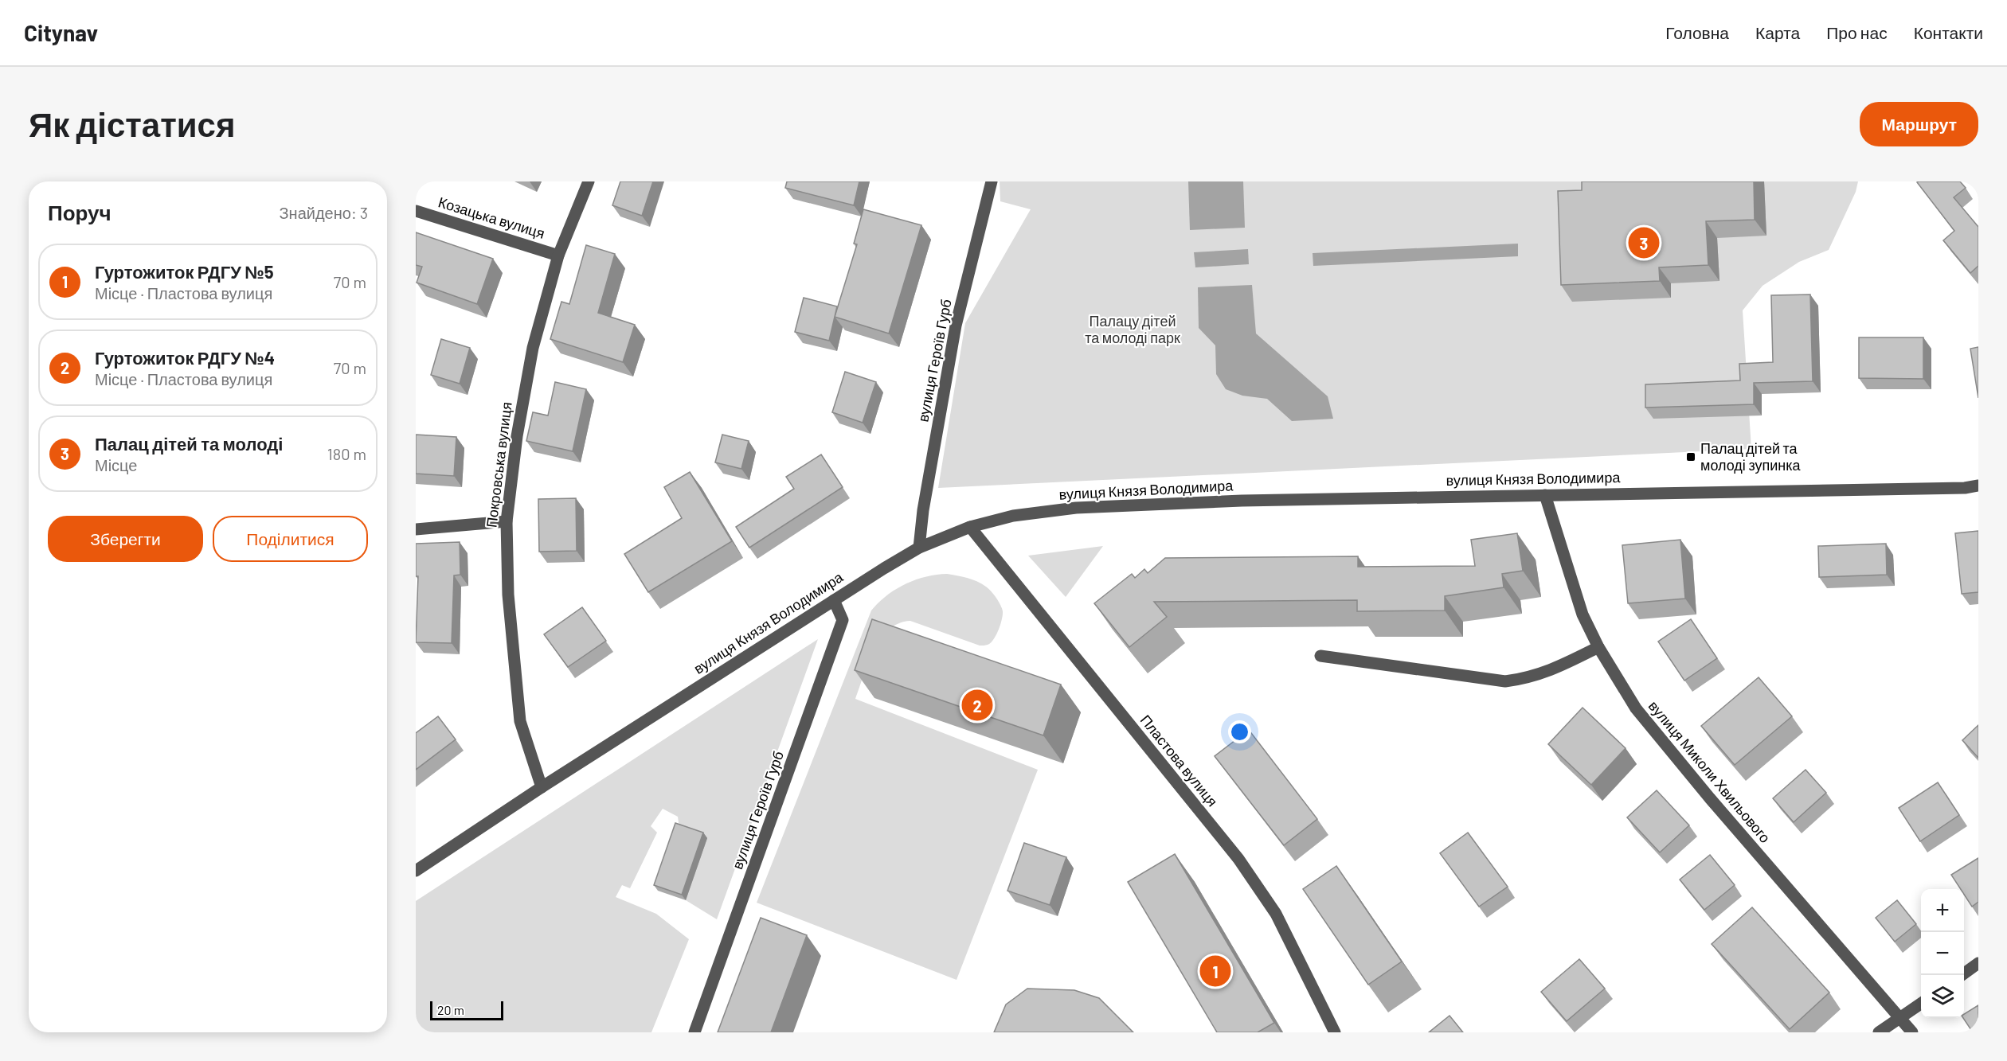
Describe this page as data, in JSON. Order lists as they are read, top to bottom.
{
  "streets": {
    "street": [
      "Козацька вулиця",
      "вулиця Героїв Гурб",
      "Покровська вулиця",
      "вулиця Князя Володимира",
      "Пластова вулиця",
      "вулиця Миколи Хвильового"
    ]
  },
  "crossings": [
    ["Козацька вулиця", "Покровська вулиця"],
    ["вулиця Героїв Гурб", "вулиця Князя Володимира"],
    ["Покровська вулиця", "вулиця Князя Володимира"],
    ["вулиця Князя Володимира", "Пластова вулиця"],
    ["вулиця Князя Володимира", "вулиця Миколи Хвильового"]
  ],
  "parks": ["Палацу дітей та молоді парк"],
  "places": {
    "transit": ["Палац дітей та молоді зупинка"]
  },
  "scale_bar": "20 m",
  "page": {
    "header": "Citynav",
    "nav": [
      "Головна",
      "Карта",
      "Про нас",
      "Контакти"
    ],
    "buttons": [
      "Маршрут",
      ["Зберегти", "Поділитися"]
    ],
    "title": "Як дістатися",
    "heading": ["Поруч", "Знайдено: 3"],
    "pins": ["3", "2", "1"],
    "list": [
      {
        "mark": "1",
        "name": "Гуртожиток РДГУ №5",
        "note": "Місце · Пластова вулиця",
        "value": "70 m"
      },
      {
        "mark": "2",
        "name": "Гуртожиток РДГУ №4",
        "note": "Місце · Пластова вулиця",
        "value": "70 m"
      },
      {
        "mark": "3",
        "name": "Палац дітей та молоді",
        "note": "Місце",
        "value": "180 m"
      }
    ],
    "map_buttons": ["+", "−"],
    "scale": "20 m"
  }
}
